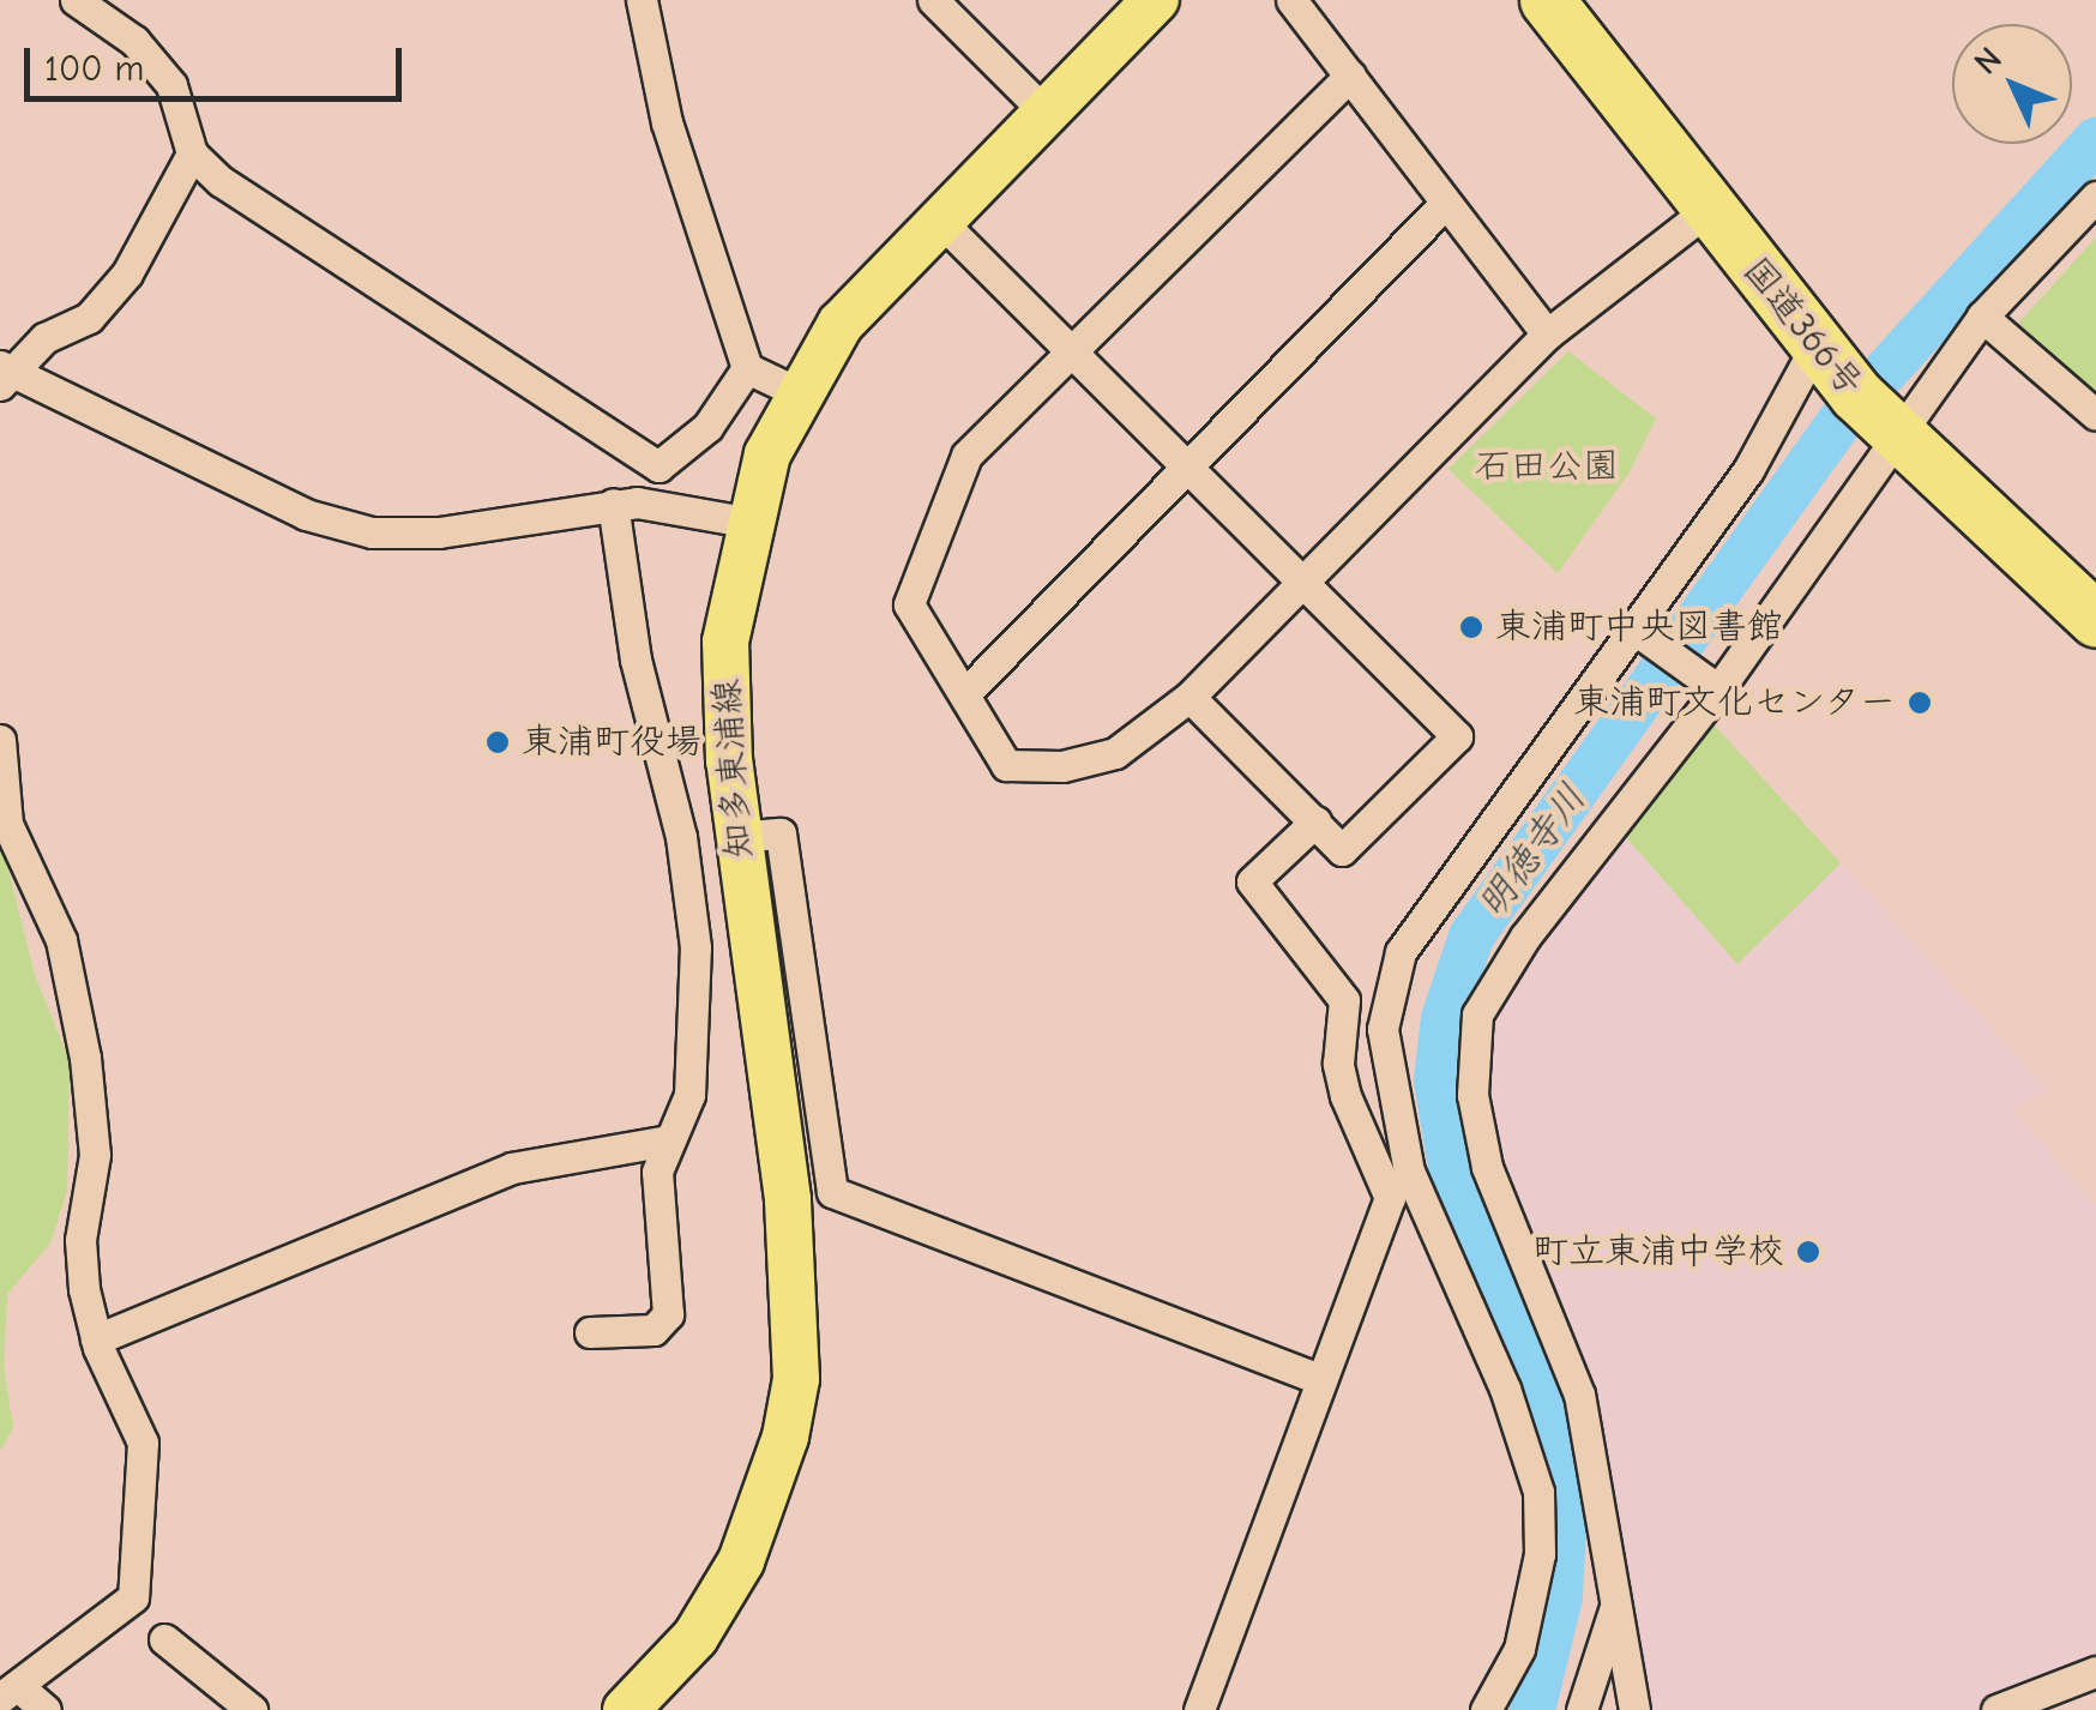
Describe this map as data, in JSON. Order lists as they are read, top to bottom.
{
  "streets": {
    "highway": ["国道366号"],
    "main road": ["知多東浦線"]
  },
  "water": ["明徳寺川"],
  "parks": ["石田公園"],
  "places": [
    "東浦町中央図書館",
    "東浦町文化センター",
    "東浦町役場",
    "町立東浦中学校"
  ],
  "scale_bar": "100 m",
  "north": "top left"
}
